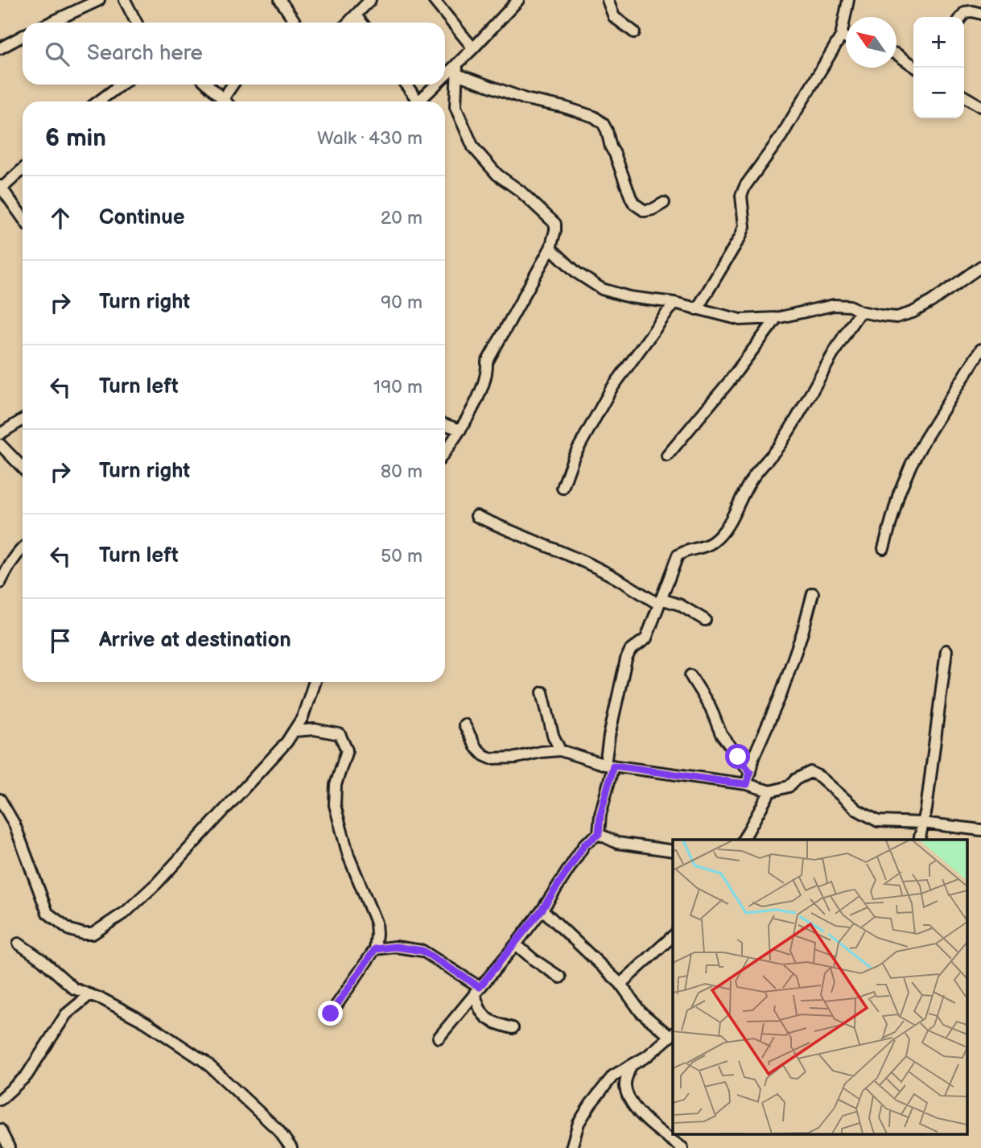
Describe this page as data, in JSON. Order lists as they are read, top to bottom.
{
  "north": "top left",
  "page": {
    "map_buttons": ["+", "−"],
    "search": "Search here",
    "heading": ["6 min", "Walk · 430 m"],
    "list": [
      ["Continue", "20 m"],
      ["Turn right", "90 m"],
      ["Turn left", "190 m"],
      ["Turn right", "80 m"],
      ["Turn left", "50 m"],
      "Arrive at destination"
    ]
  }
}
